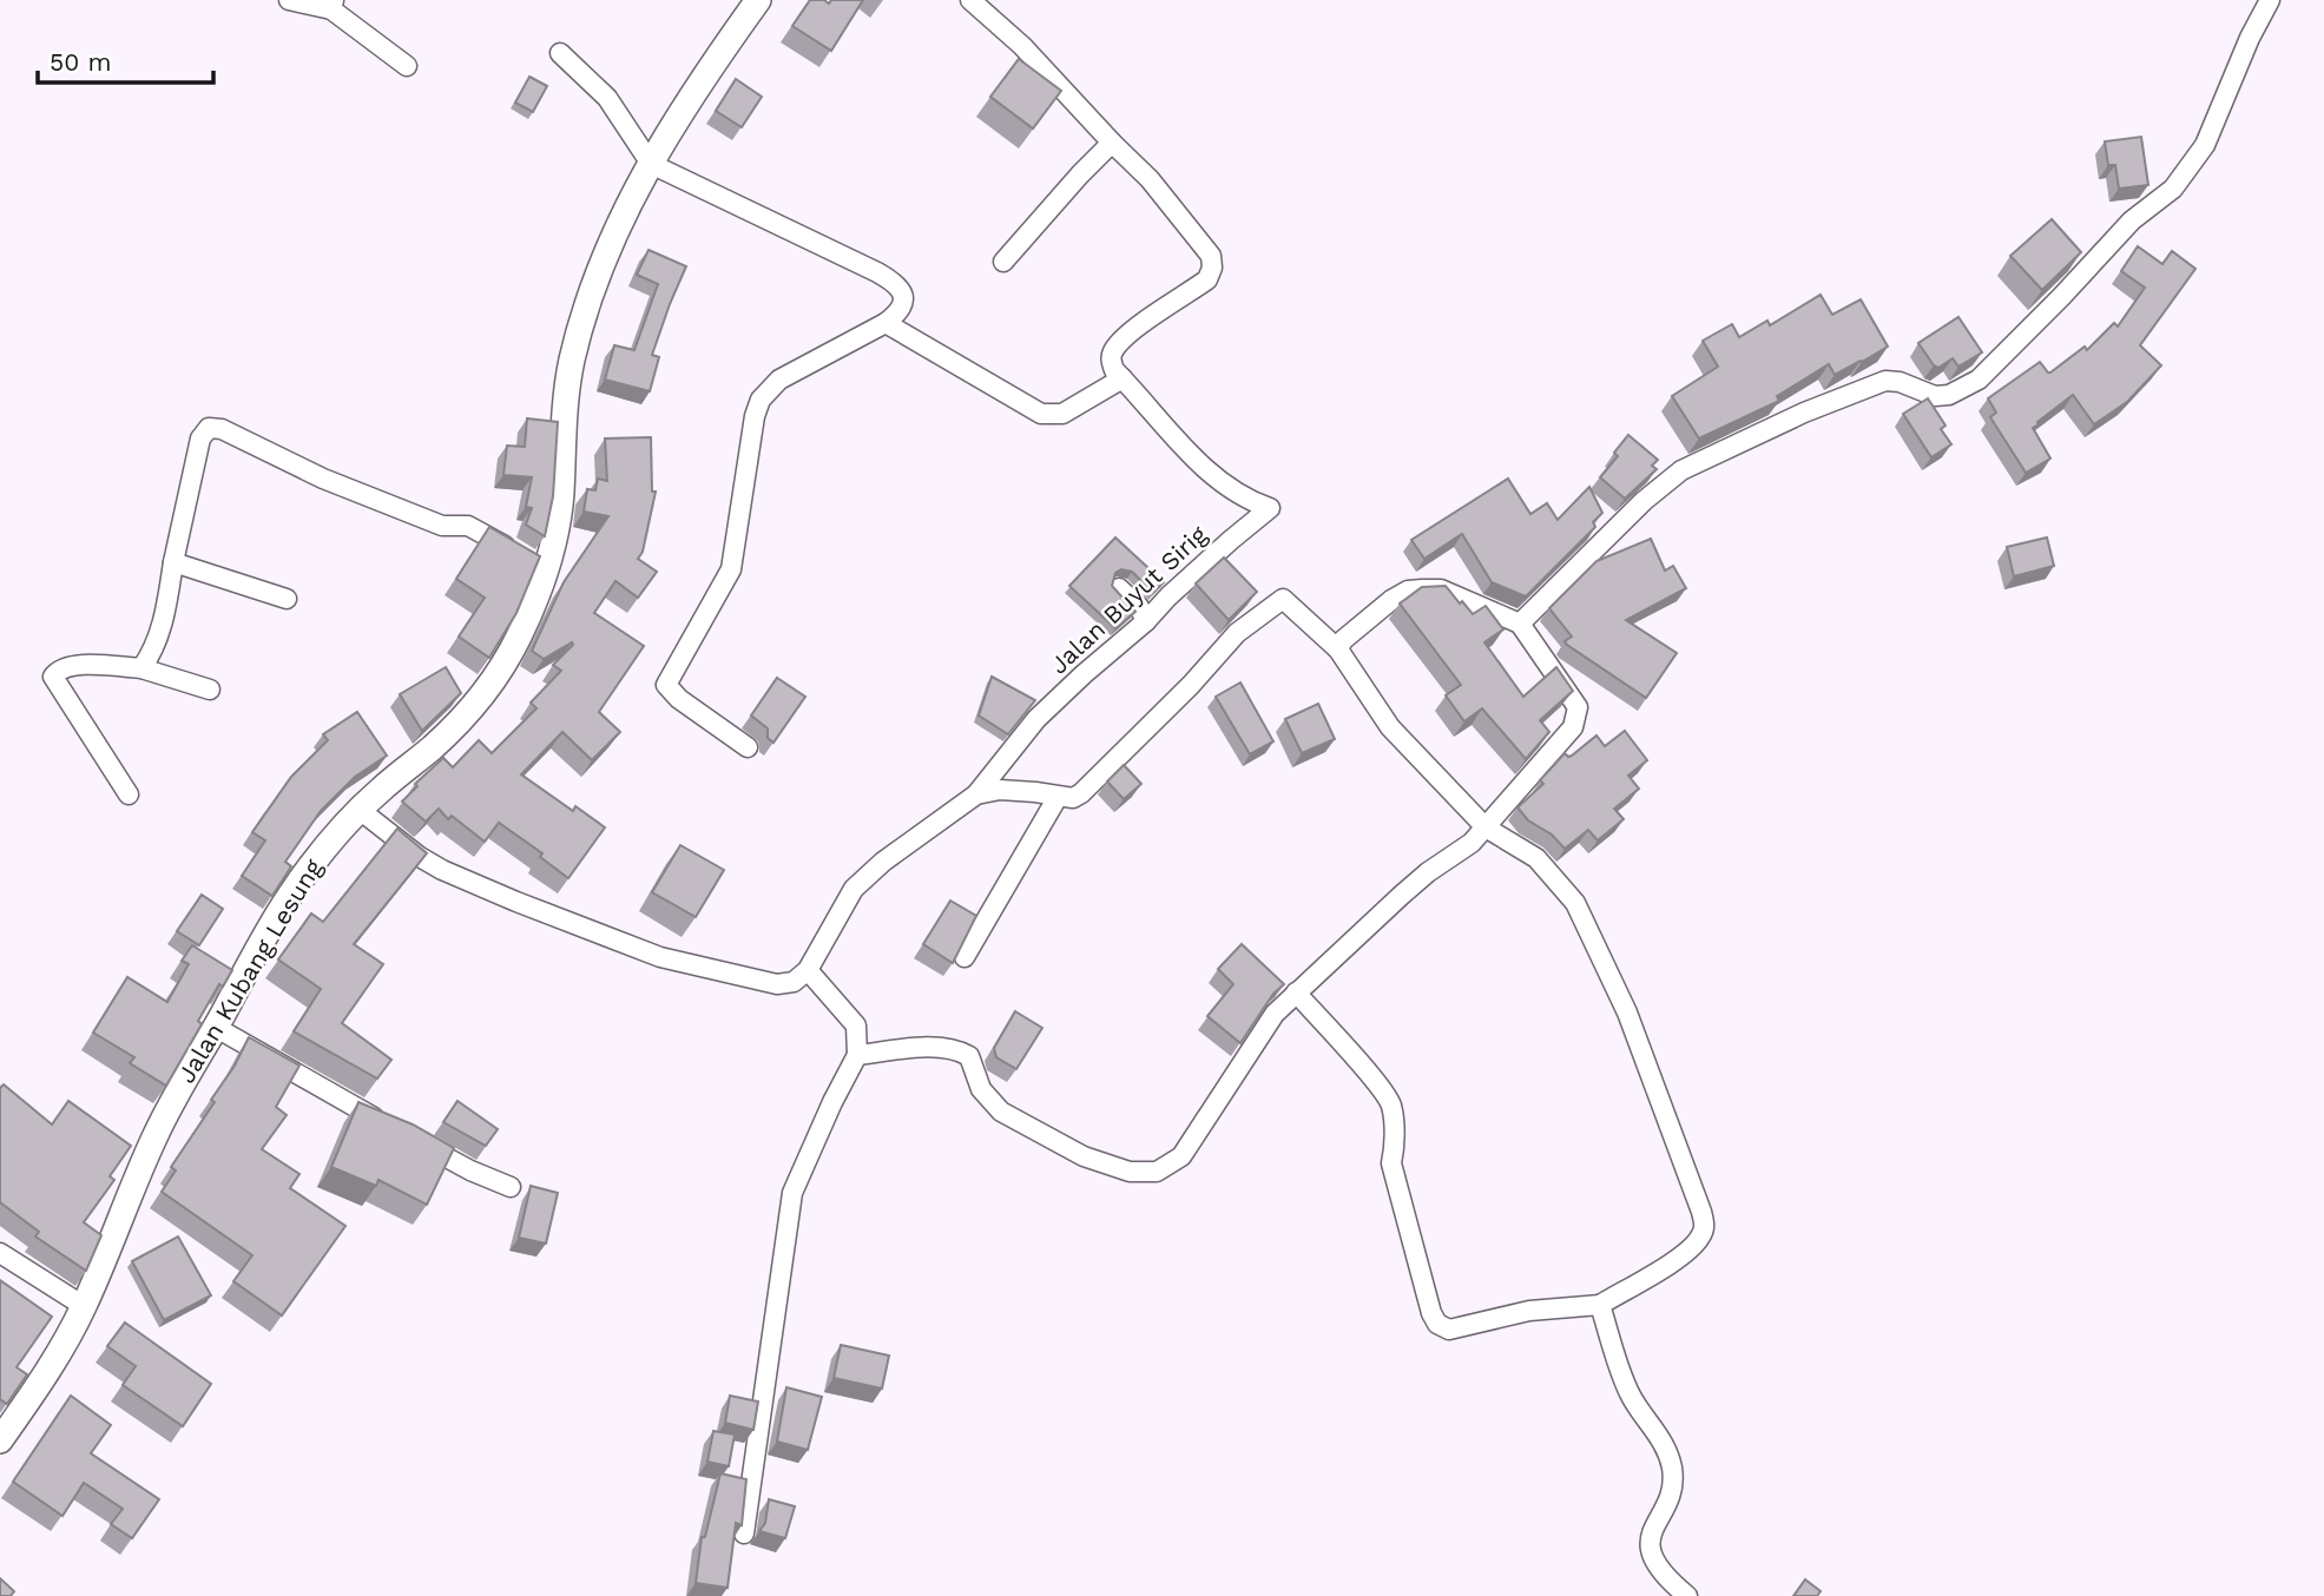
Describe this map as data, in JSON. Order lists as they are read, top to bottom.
{
  "streets": {
    "street": ["Jalan Buyut Sirig", "Jalan Kubang Lesung"]
  },
  "scale_bar": "50 m"
}
